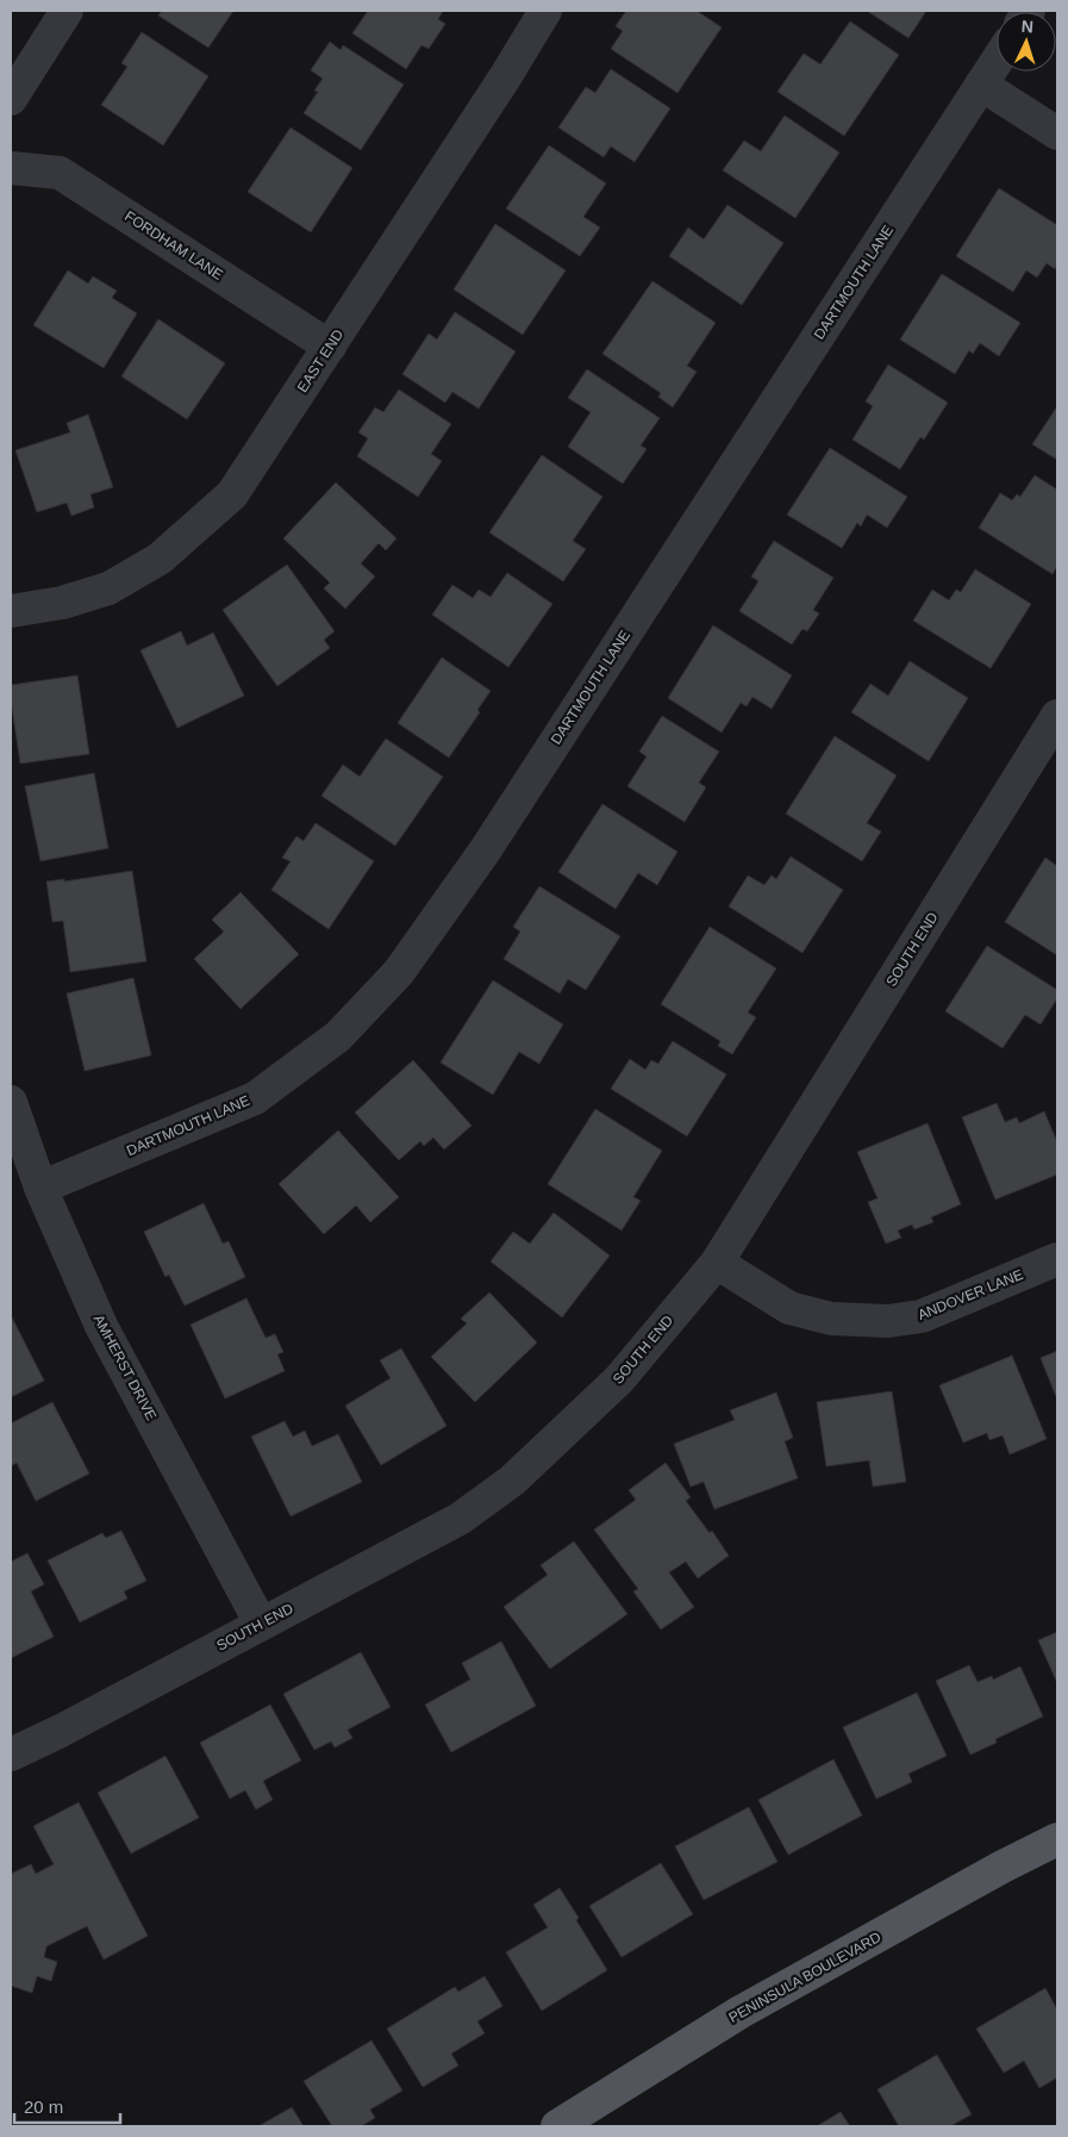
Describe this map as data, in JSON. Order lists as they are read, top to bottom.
{
  "streets": {
    "main road": ["PENINSULA BOULEVARD"],
    "street": [
      "FORDHAM LANE",
      "DARTMOUTH LANE",
      "EAST END",
      "SOUTH END",
      "ANDOVER LANE",
      "AMHERST DRIVE"
    ]
  },
  "crossings": [
    ["FORDHAM LANE", "EAST END"],
    ["DARTMOUTH LANE", "AMHERST DRIVE"],
    ["SOUTH END", "ANDOVER LANE"],
    ["SOUTH END", "AMHERST DRIVE"]
  ],
  "scale_bar": "20 m",
  "north": "top"
}
